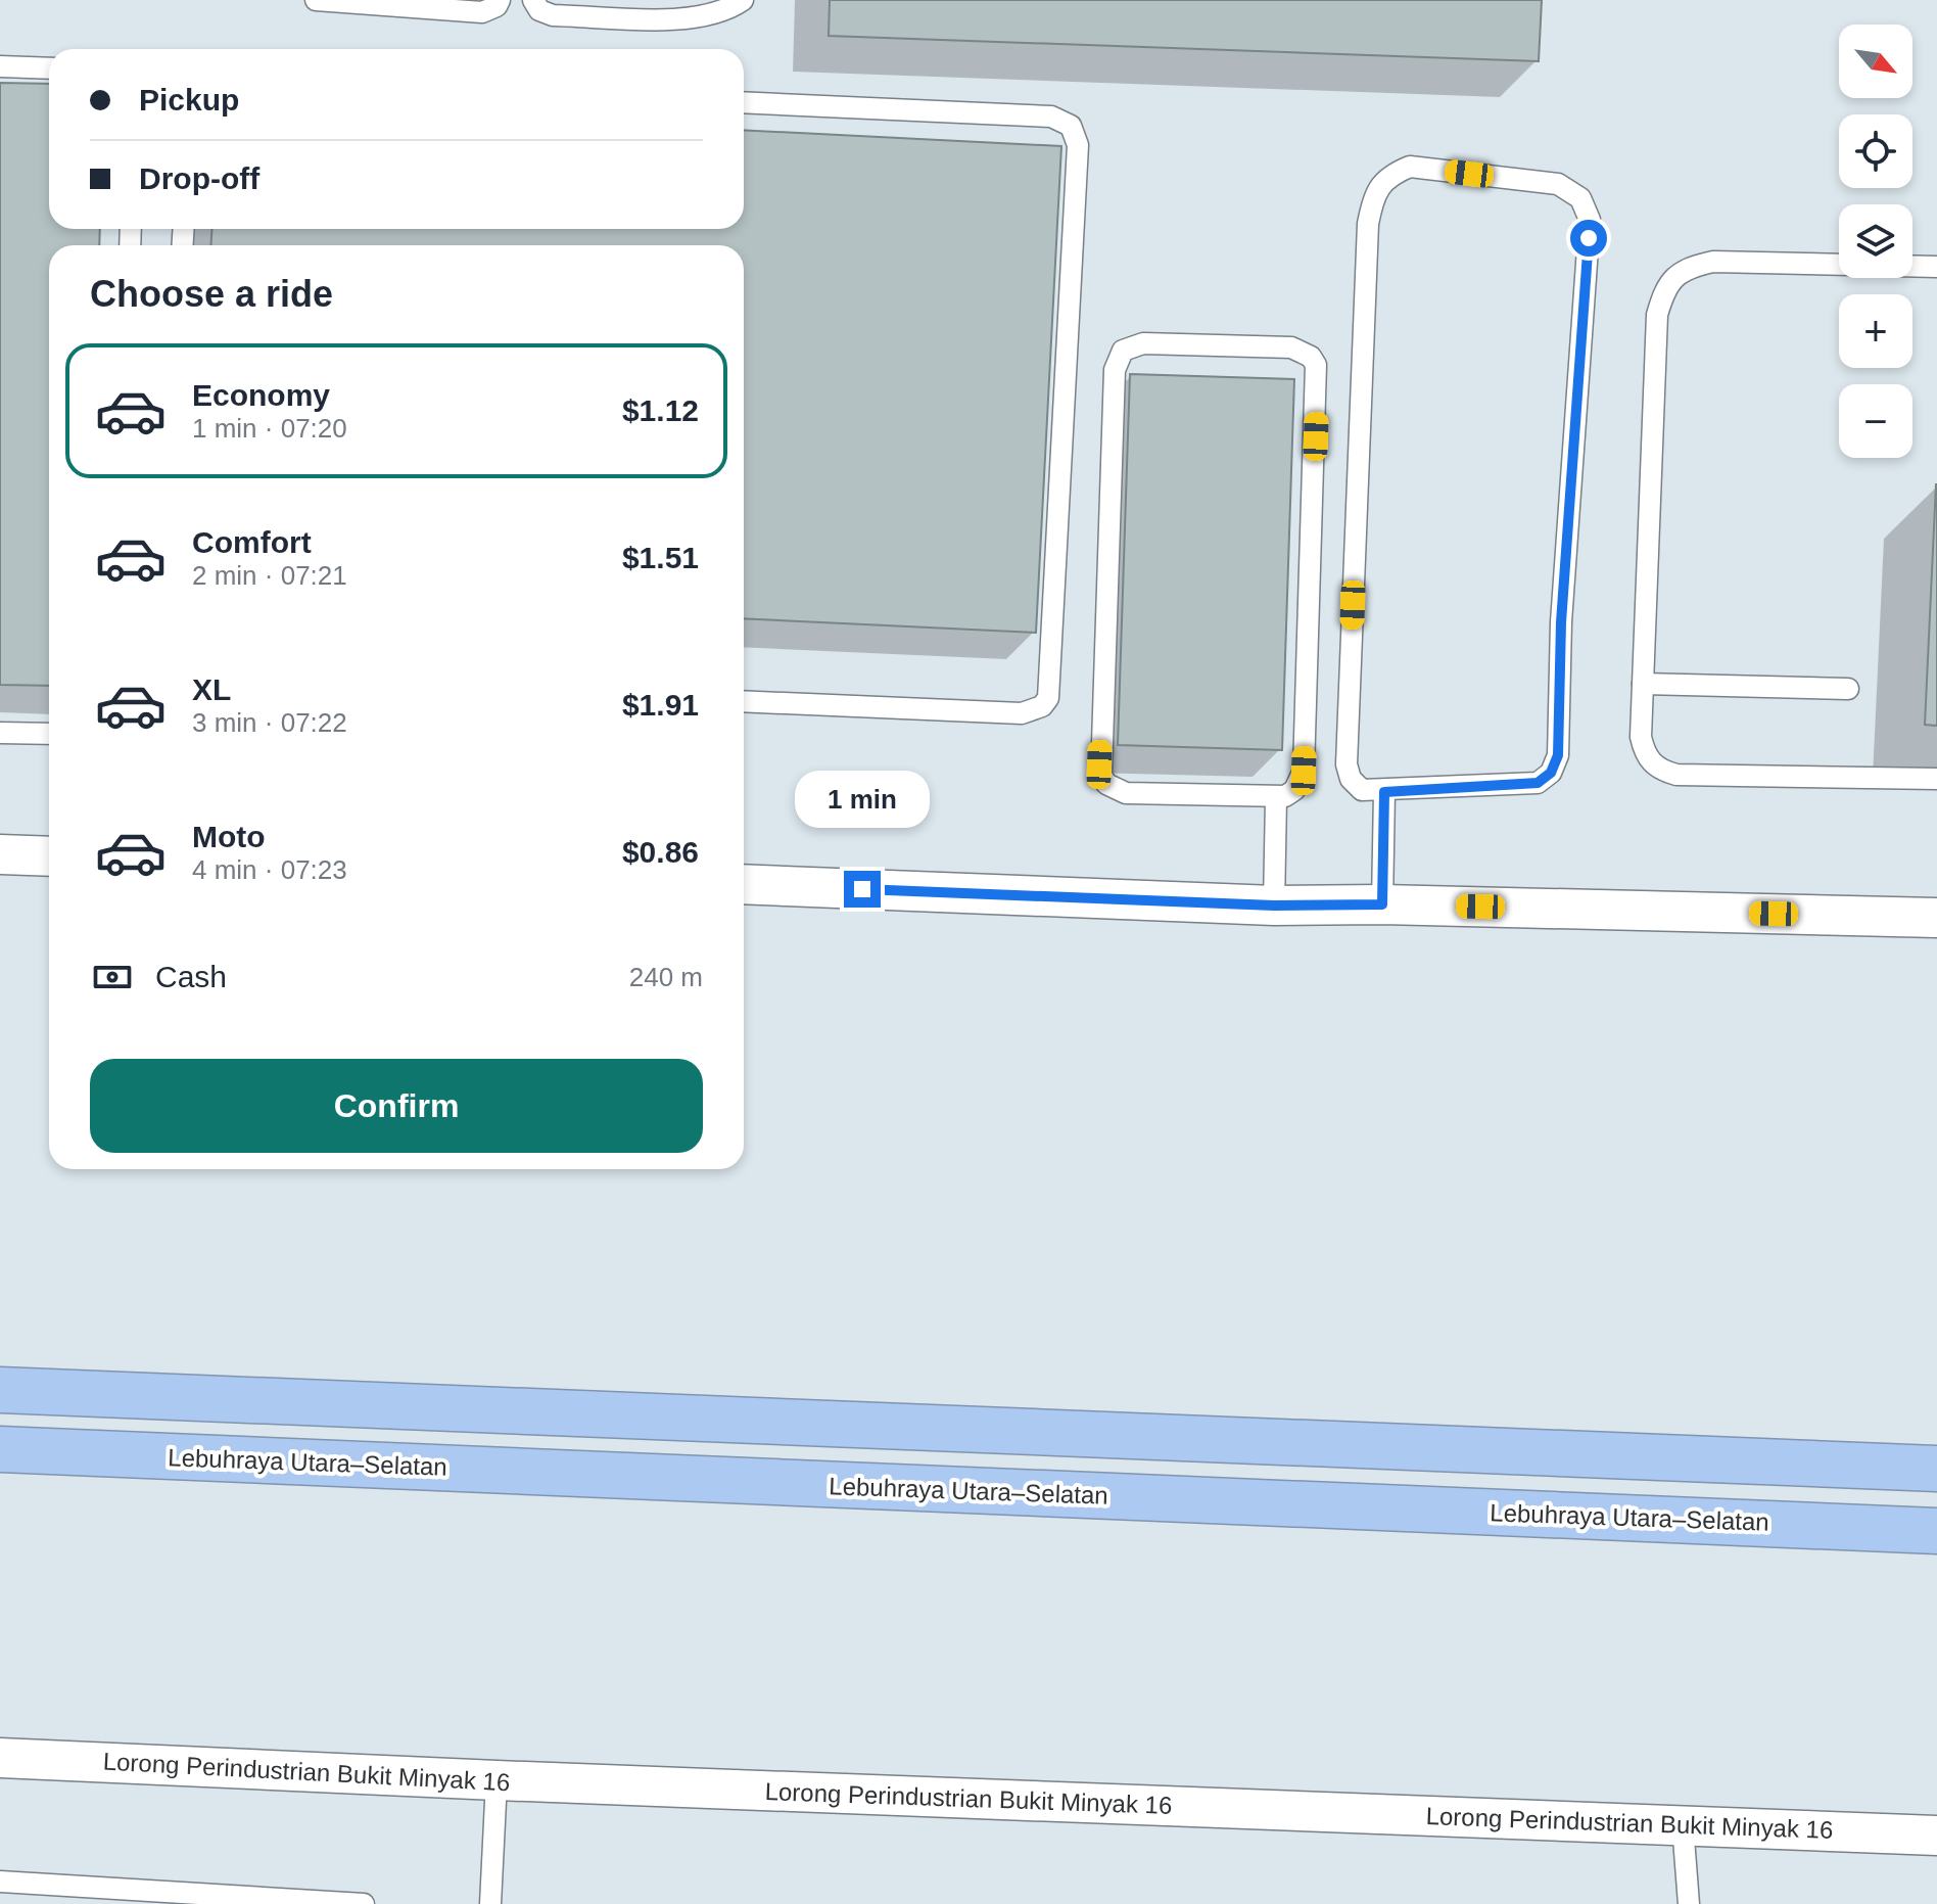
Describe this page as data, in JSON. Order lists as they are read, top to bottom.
{
  "streets": {
    "highway": ["Lebuhraya Utara–Selatan"],
    "street": ["Lorong Perindustrian Bukit Minyak 16"]
  },
  "north": "bottom right",
  "page": {
    "map_buttons": ["+", "−"],
    "banner": ["Pickup", "Drop-off"],
    "heading": "Choose a ride",
    "list": [
      {
        "name": "Economy",
        "note": "1 min · 07:20",
        "value": "$1.12"
      },
      {
        "name": "Comfort",
        "note": "2 min · 07:21",
        "value": "$1.51"
      },
      {
        "name": "XL",
        "note": "3 min · 07:22",
        "value": "$1.91"
      },
      {
        "name": "Moto",
        "note": "4 min · 07:23",
        "value": "$0.86"
      }
    ],
    "bubble": "1 min",
    "pay": ["Cash", "240 m"],
    "buttons": "Confirm"
  }
}
